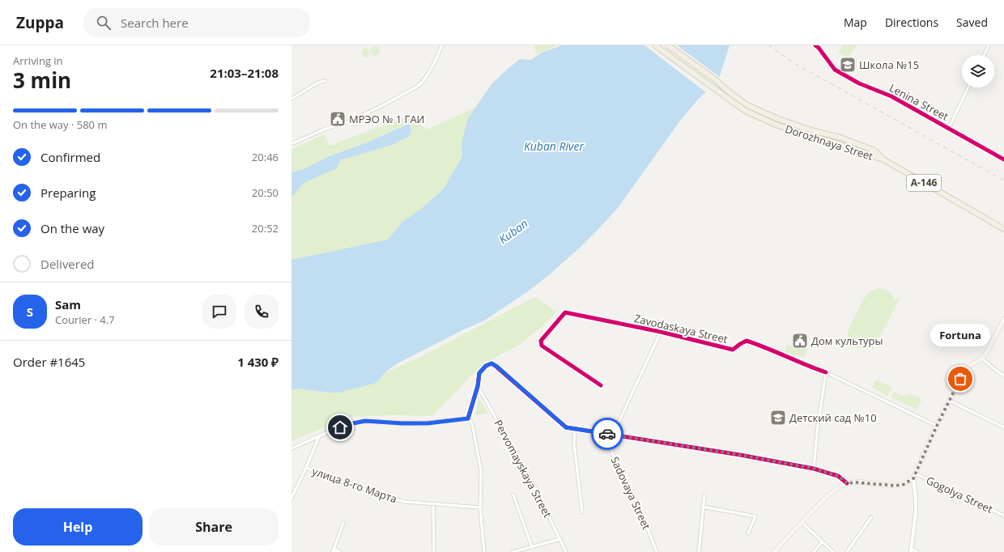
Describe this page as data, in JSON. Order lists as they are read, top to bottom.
{
  "streets": {
    "main road": ["Dorozhnaya Street", "А-146"],
    "street": [
      "Lenina Street",
      "Zavodaskaya Street",
      "Pervomayskaya Street",
      "улица 8-го Марта",
      "Sadovaya Street",
      "Gogolya Street"
    ]
  },
  "water": ["Kuban River", "Kuban"],
  "places": {
    "school or university": ["Школа №15", "Детский сад №10"],
    "public building": ["МРЭО № 1 ГАИ", "Дом культуры"],
    "other": ["Fortuna"]
  },
  "page": {
    "header": "Zuppa",
    "search": "Search here",
    "nav": ["Map", "Directions", "Saved"],
    "heading": ["3 min", "Arriving in", "21:03–21:08"],
    "panel": [
      "Sam",
      "Courier · 4.7",
      "Order #1645",
      "1 430 ₽"
    ],
    "bar": "On the way · 580 m",
    "list": [
      ["Confirmed", "20:46"],
      ["Preparing", "20:50"],
      ["On the way", "20:52"],
      "Delivered"
    ],
    "round": "S",
    "bubble": "Fortuna",
    "buttons": ["Help", "Share"]
  }
}
